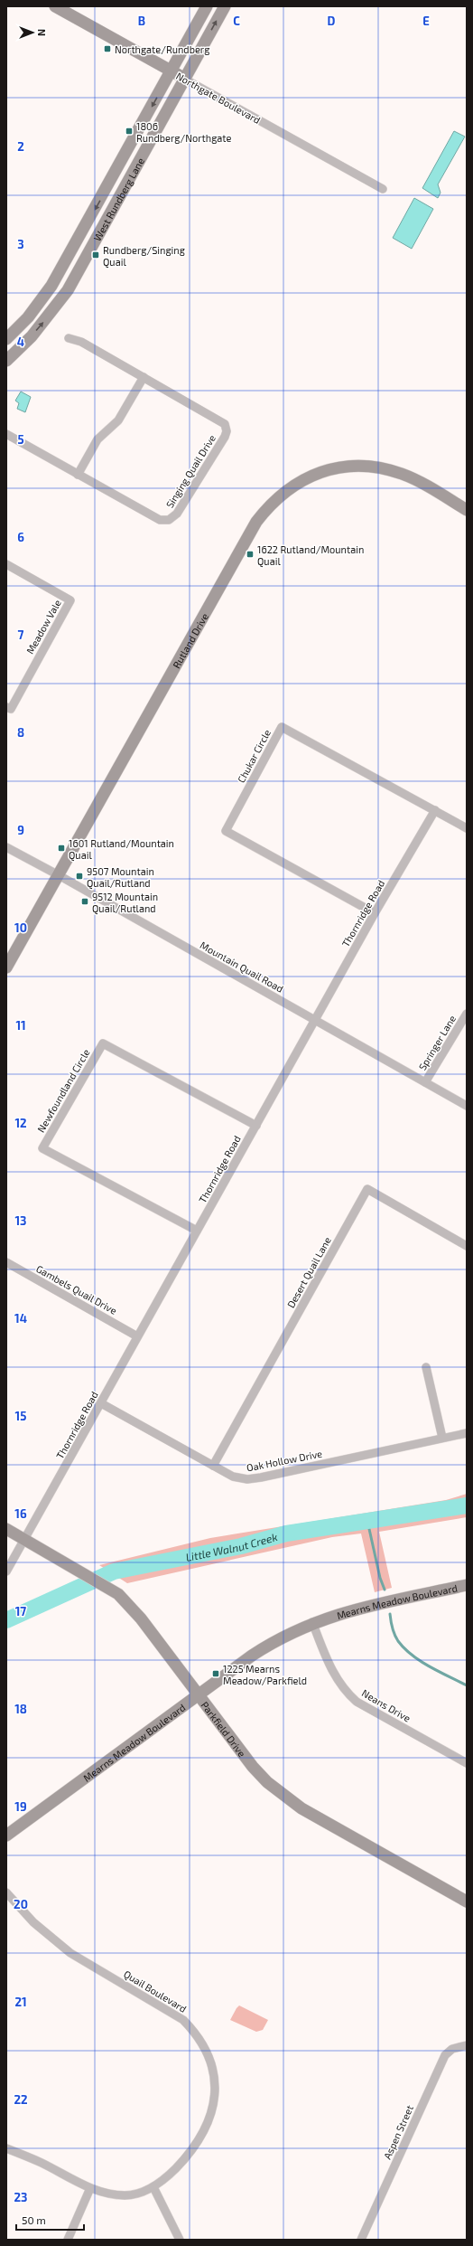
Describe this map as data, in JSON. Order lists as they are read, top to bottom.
{
  "streets": {
    "street": [
      "Northgate Boulevard",
      "West Rundberg Lane",
      "Singing Quail Drive",
      "Meadow Vale",
      "Rutland Drive",
      "Chukar Circle",
      "Thornridge Road",
      "Mountain Quail Road",
      "Springer Lane",
      "Newfoundland Circle",
      "Desert Quail Lane",
      "Gambels Quail Drive",
      "Oak Hollow Drive",
      "Mearns Meadow Boulevard",
      "Neans Drive",
      "Parkfield Drive",
      "Quail Boulevard",
      "Aspen Street"
    ]
  },
  "crossings": [
    ["Northgate Boulevard", "West Rundberg Lane"],
    ["Rutland Drive", "Mountain Quail Road"],
    ["Chukar Circle", "Thornridge Road"],
    ["Thornridge Road", "Mountain Quail Road"],
    ["Thornridge Road", "Newfoundland Circle"],
    ["Thornridge Road", "Gambels Quail Drive"],
    ["Thornridge Road", "Oak Hollow Drive"],
    ["Thornridge Road", "Parkfield Drive"],
    ["Mountain Quail Road", "Springer Lane"],
    ["Desert Quail Lane", "Oak Hollow Drive"],
    ["Mearns Meadow Boulevard", "Neans Drive"],
    ["Mearns Meadow Boulevard", "Parkfield Drive"]
  ],
  "water": ["Little Walnut Creek"],
  "places": {
    "transit": [
      "Northgate/Rundberg",
      "1806 Rundberg/Northgate",
      "Rundberg/Singing Quail",
      "1622 Rutland/Mountain Quail",
      "1601 Rutland/Mountain Quail",
      "9507 Mountain Quail/Rutland",
      "9512 Mountain Quail/Rutland",
      "1225 Mearns Meadow/Parkfield"
    ]
  },
  "scale_bar": "50 m",
  "north": "right",
  "grid": {
    "columns": [
      "B",
      "C",
      "D",
      "E"
    ],
    "rows": [
      "2",
      "3",
      "4",
      "5",
      "6",
      "7",
      "8",
      "9",
      "10",
      "11",
      "12",
      "13",
      "14",
      "15",
      "16",
      "17",
      "18",
      "19",
      "20",
      "21",
      "22",
      "23"
    ]
  }
}
